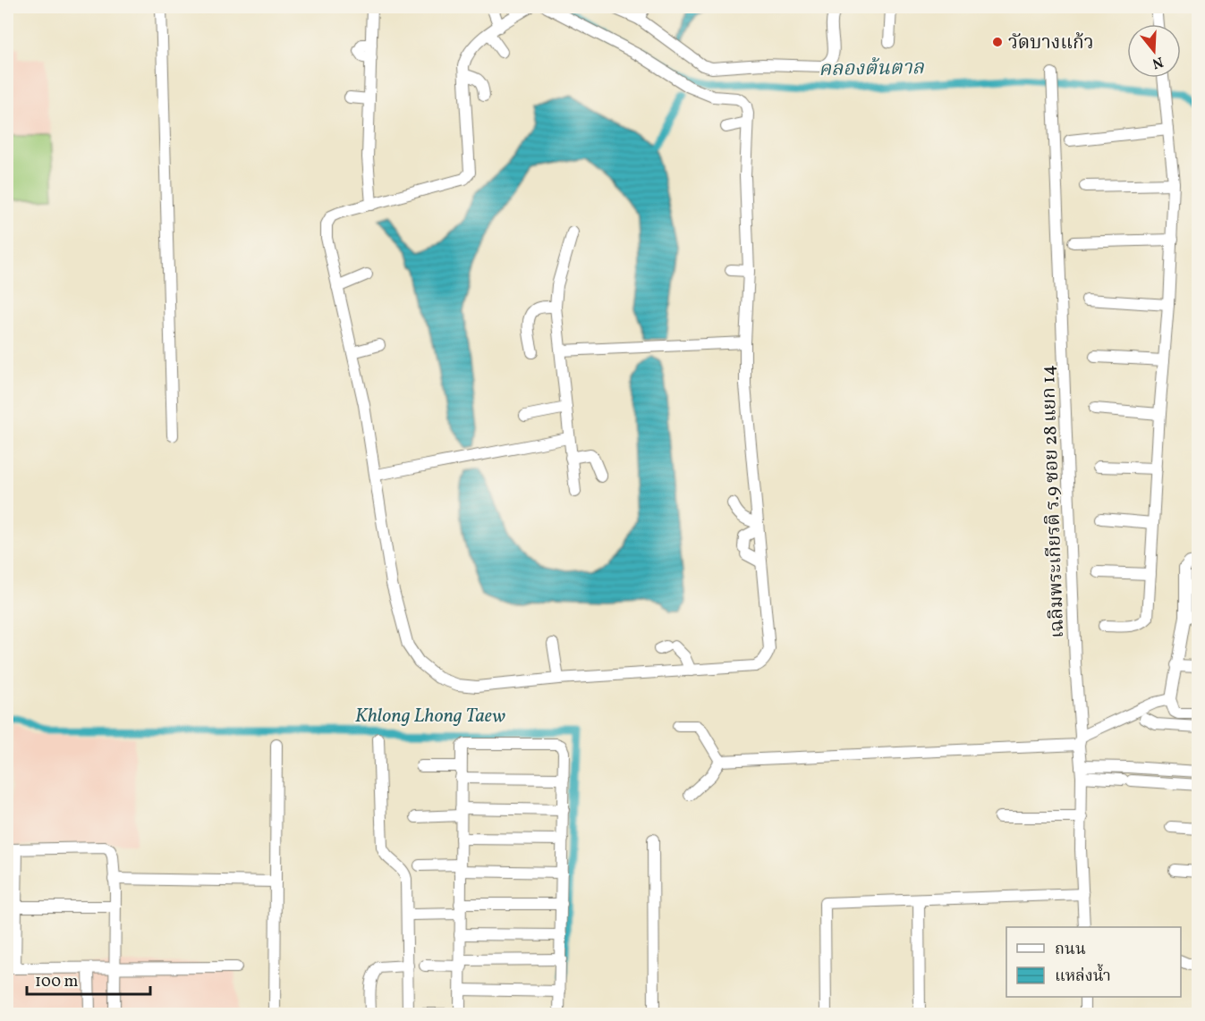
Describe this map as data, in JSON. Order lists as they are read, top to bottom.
{
  "streets": {
    "street": ["เฉลิมพระเกียรติ ร.9 ซอย 28 แยก 14"]
  },
  "water": ["คลองต้นตาล", "Khlong Lhong Taew"],
  "places": ["วัดบางแก้ว"],
  "legend": ["ถนน", "แหล่งน้ำ"],
  "scale_bar": "100 m",
  "north": "bottom"
}
